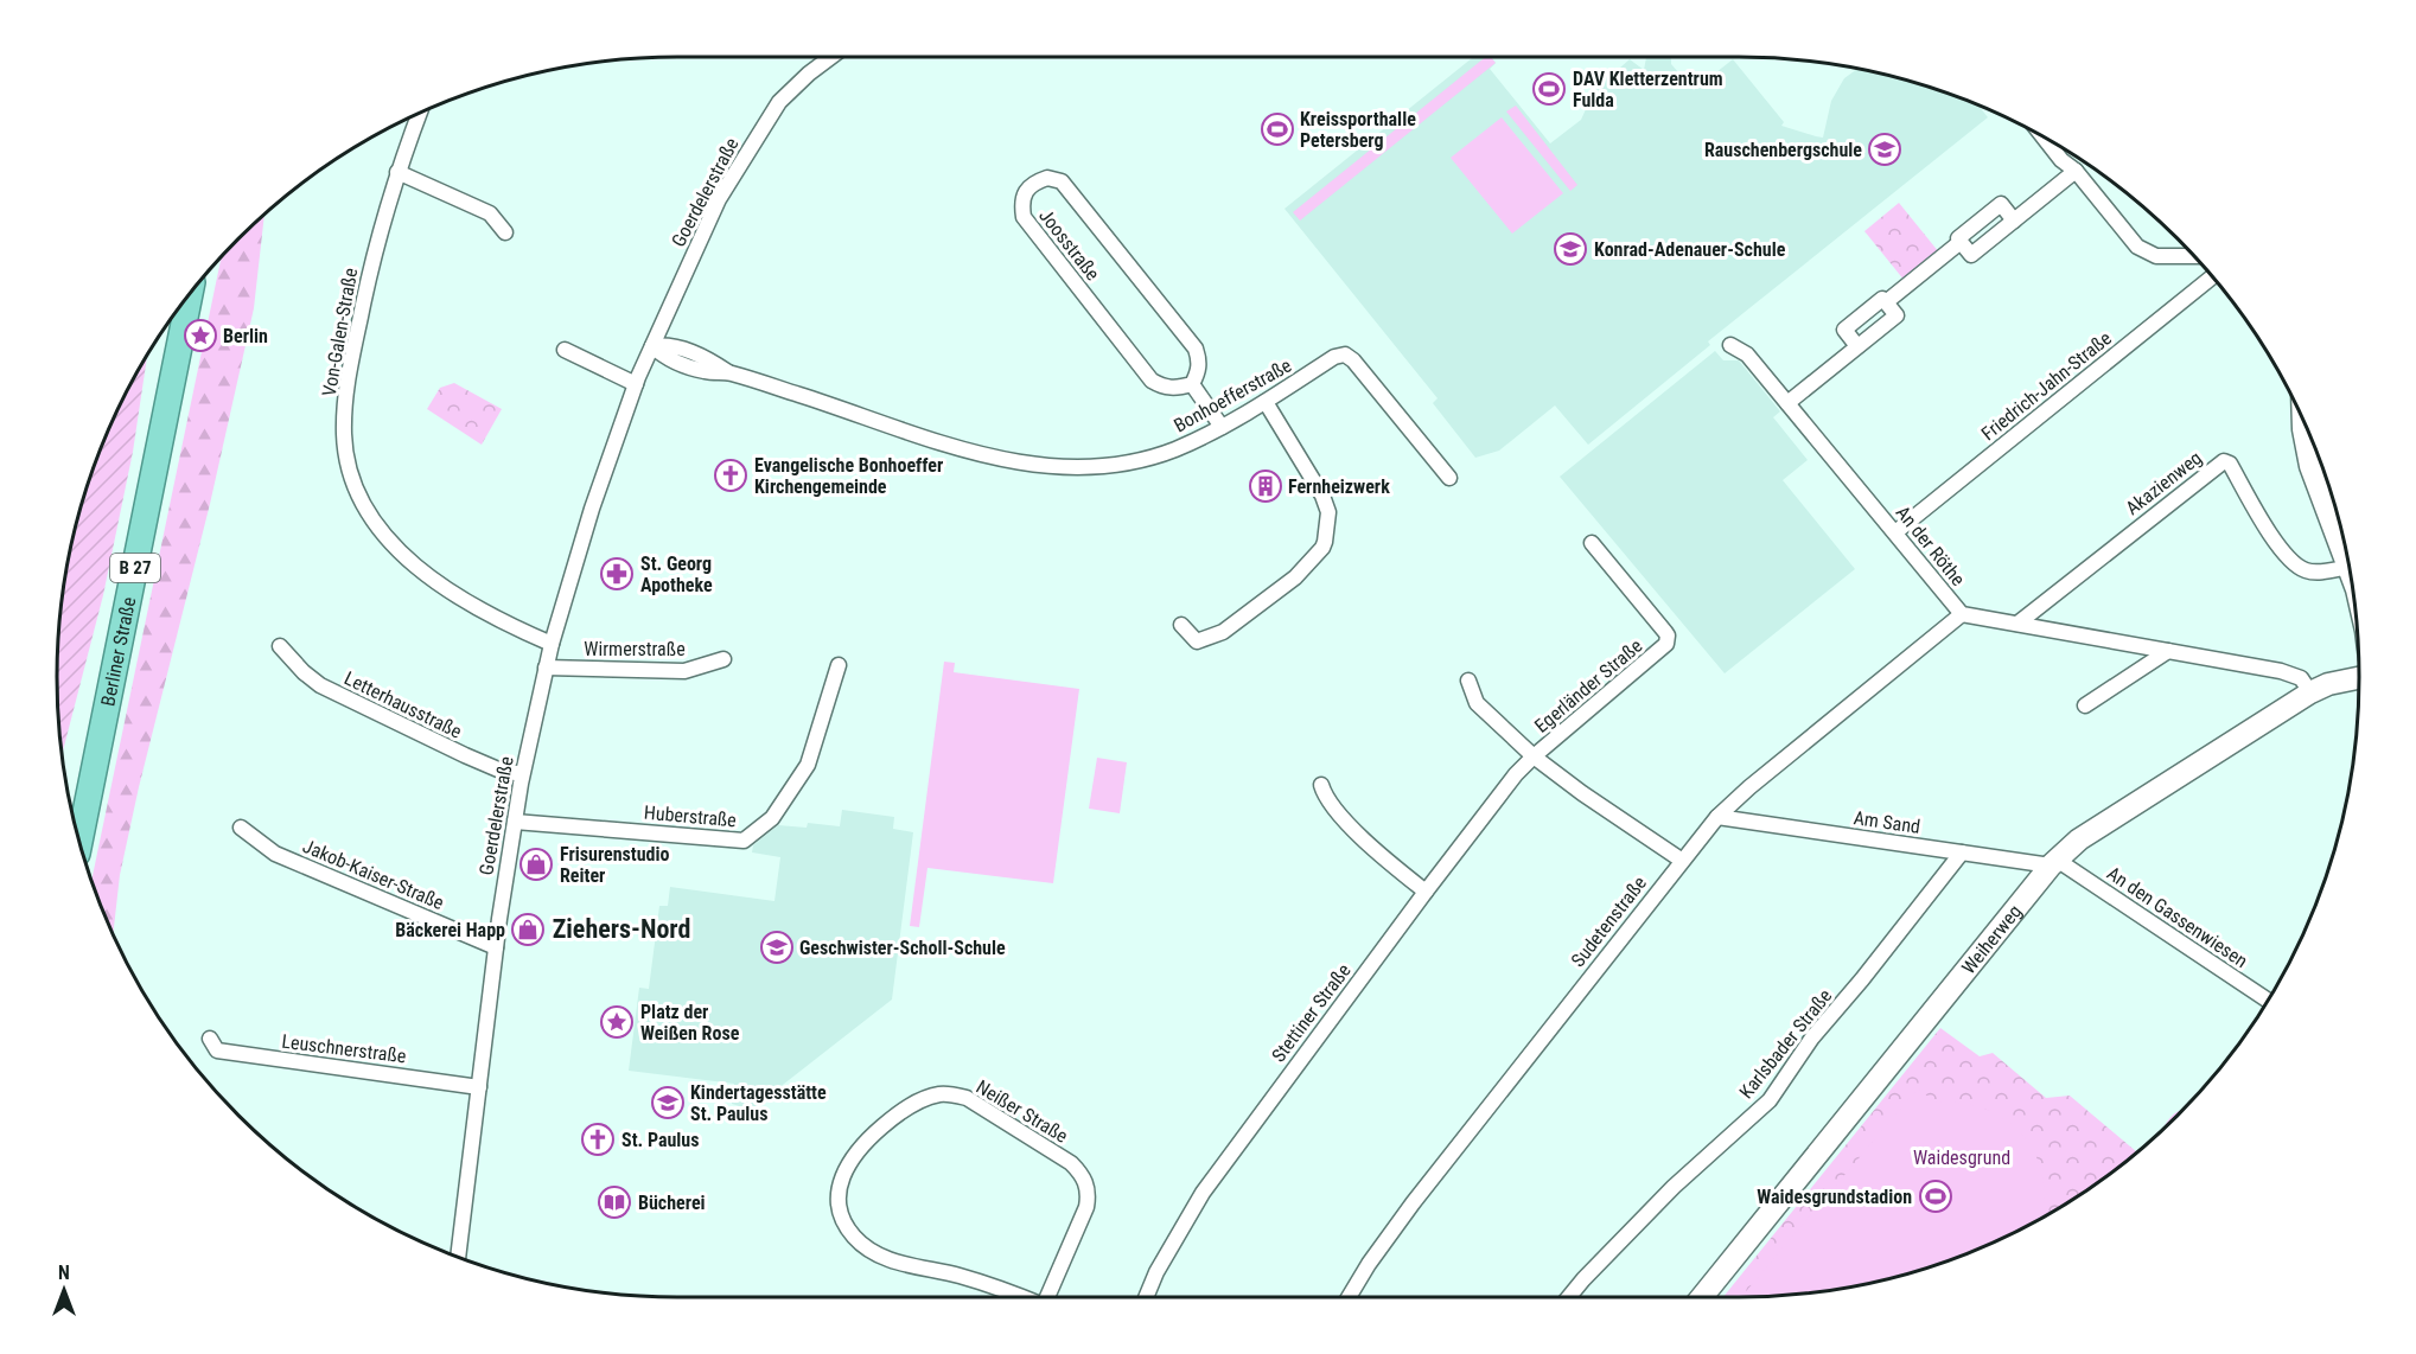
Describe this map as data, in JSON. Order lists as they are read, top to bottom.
{
  "streets": {
    "highway": ["B 27", "Berliner Straße"],
    "main road": ["Weiherweg"],
    "street": [
      "Goerdelerstraße",
      "Joosstraße",
      "Von-Galen-Straße",
      "Friedrich-Jahn-Straße",
      "Bonhoefferstraße",
      "Akazienweg",
      "An der Röthe",
      "Wirmerstraße",
      "Egerländer Straße",
      "Letterhausstraße",
      "Huberstraße",
      "Am Sand",
      "Jakob-Kaiser-Straße",
      "An den Gassenwiesen",
      "Sudetenstraße",
      "Stettiner Straße",
      "Karlsbader Straße",
      "Leuschnerstraße",
      "Neißer Straße"
    ]
  },
  "crossings": [
    ["Goerdelerstraße", "Von-Galen-Straße"],
    ["Goerdelerstraße", "Bonhoefferstraße"],
    ["Goerdelerstraße", "Wirmerstraße"],
    ["Goerdelerstraße", "Letterhausstraße"],
    ["Goerdelerstraße", "Huberstraße"],
    ["Goerdelerstraße", "Jakob-Kaiser-Straße"],
    ["Goerdelerstraße", "Leuschnerstraße"],
    ["Friedrich-Jahn-Straße", "An der Röthe"],
    ["Akazienweg", "An der Röthe"],
    ["An der Röthe", "Sudetenstraße"],
    ["An der Röthe", "Weiherweg"],
    ["Egerländer Straße", "Stettiner Straße"],
    ["Am Sand", "An den Gassenwiesen"],
    ["Am Sand", "Sudetenstraße"],
    ["Am Sand", "Weiherweg"],
    ["Am Sand", "Karlsbader Straße"],
    ["An den Gassenwiesen", "Weiherweg"]
  ],
  "districts": ["Ziehers-Nord"],
  "parks": ["Waidesgrund"],
  "places": {
    "sports": ["DAV Kletterzentrum Fulda", "Kreissporthalle Petersberg", "Waidesgrundstadion"],
    "school or university": [
      "Rauschenbergschule",
      "Konrad-Adenauer-Schule",
      "Geschwister-Scholl-Schule",
      "Kindertagesstätte St. Paulus"
    ],
    "place": ["Berlin", "Platz der Weißen Rose"],
    "church": ["Evangelische Bonhoeffer Kirchengemeinde", "St. Paulus"],
    "building": ["Fernheizwerk"],
    "pharmacy": ["St. Georg Apotheke"],
    "shop": ["Frisurenstudio Reiter", "Bäckerei Happ"],
    "library": ["Bücherei"]
  },
  "north": "top"
}
